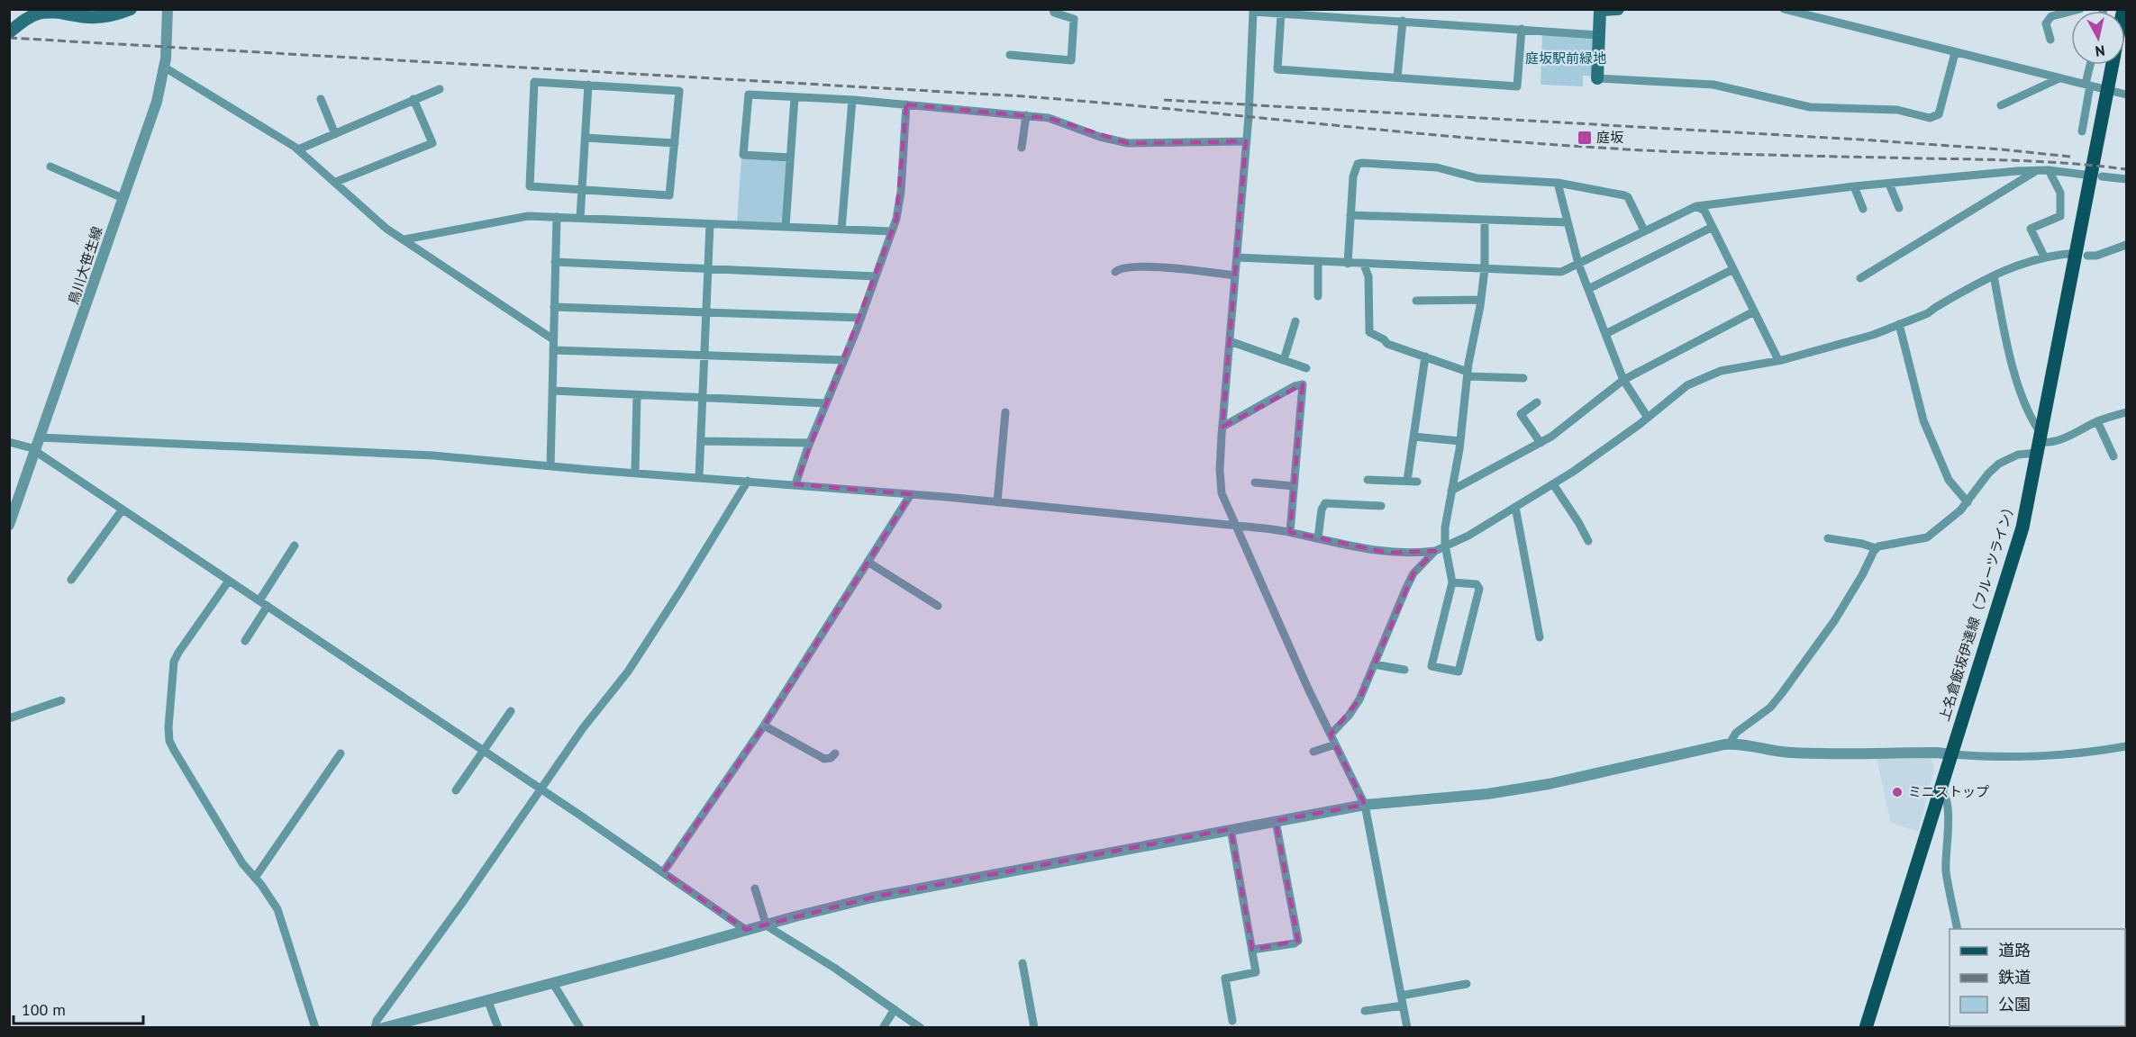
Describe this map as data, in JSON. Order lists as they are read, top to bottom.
{
  "streets": {
    "main road": ["上名倉飯坂伊達線（フルーツライン）"],
    "street": ["鳥川大笹生線"]
  },
  "parks": ["庭坂駅前緑地"],
  "places": {
    "transit": ["庭坂"],
    "other": ["ミニストップ"]
  },
  "legend": ["道路", "鉄道", "公園"],
  "scale_bar": "100 m",
  "north": "bottom"
}
